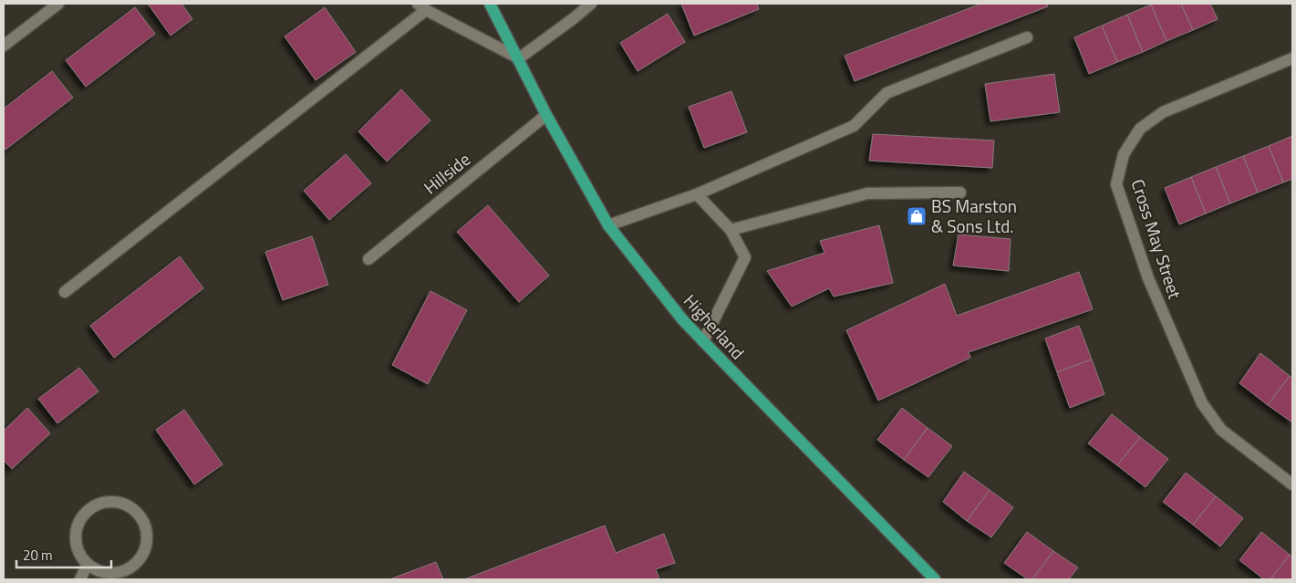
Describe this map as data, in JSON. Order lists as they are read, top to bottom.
{
  "streets": {
    "main road": ["Higherland"],
    "street": ["Hillside", "Cross May Street"]
  },
  "crossings": [
    ["Hillside", "Higherland"]
  ],
  "places": {
    "shop": ["BS Marston & Sons Ltd."]
  },
  "scale_bar": "20 m"
}
